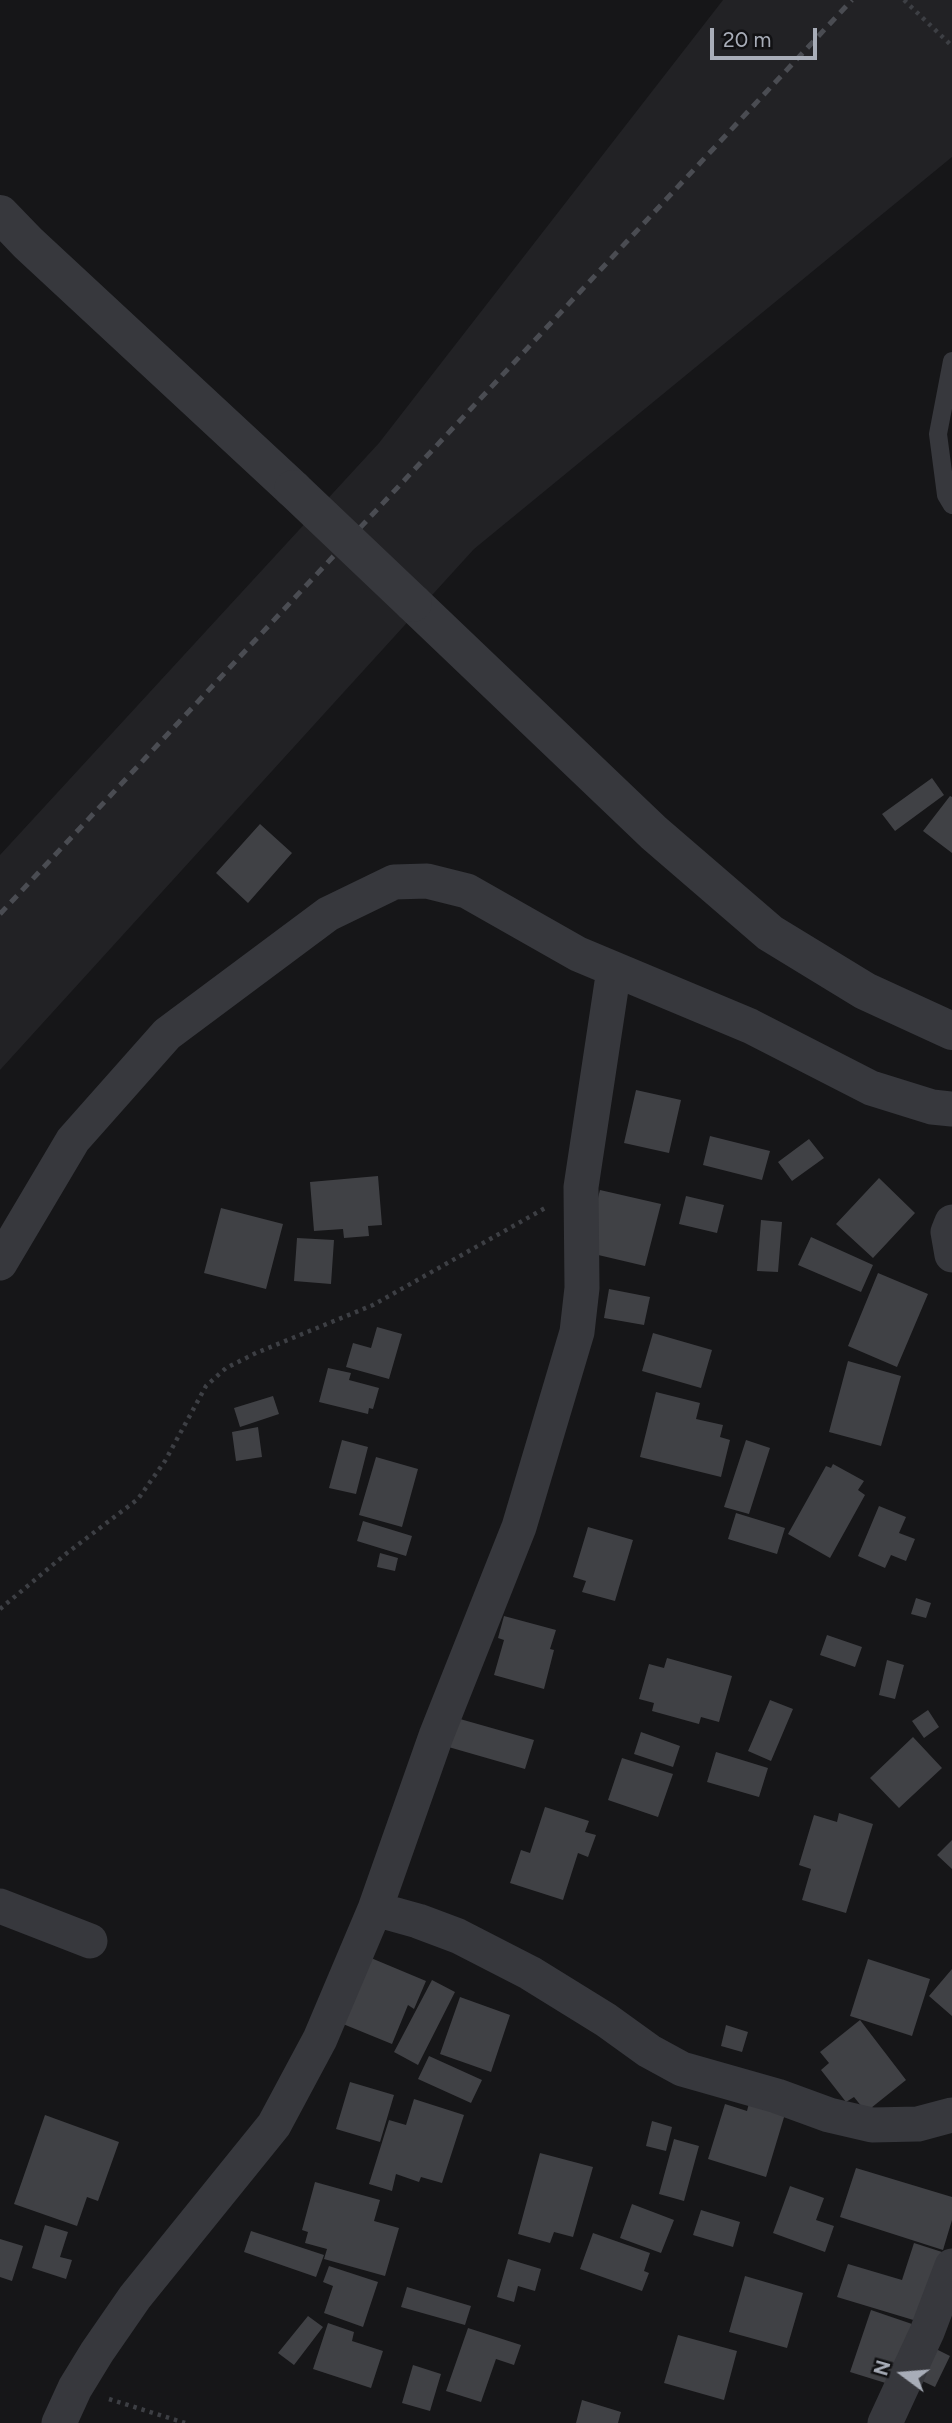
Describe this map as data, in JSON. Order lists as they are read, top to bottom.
{
  "scale_bar": "20 m",
  "north": "left"
}
